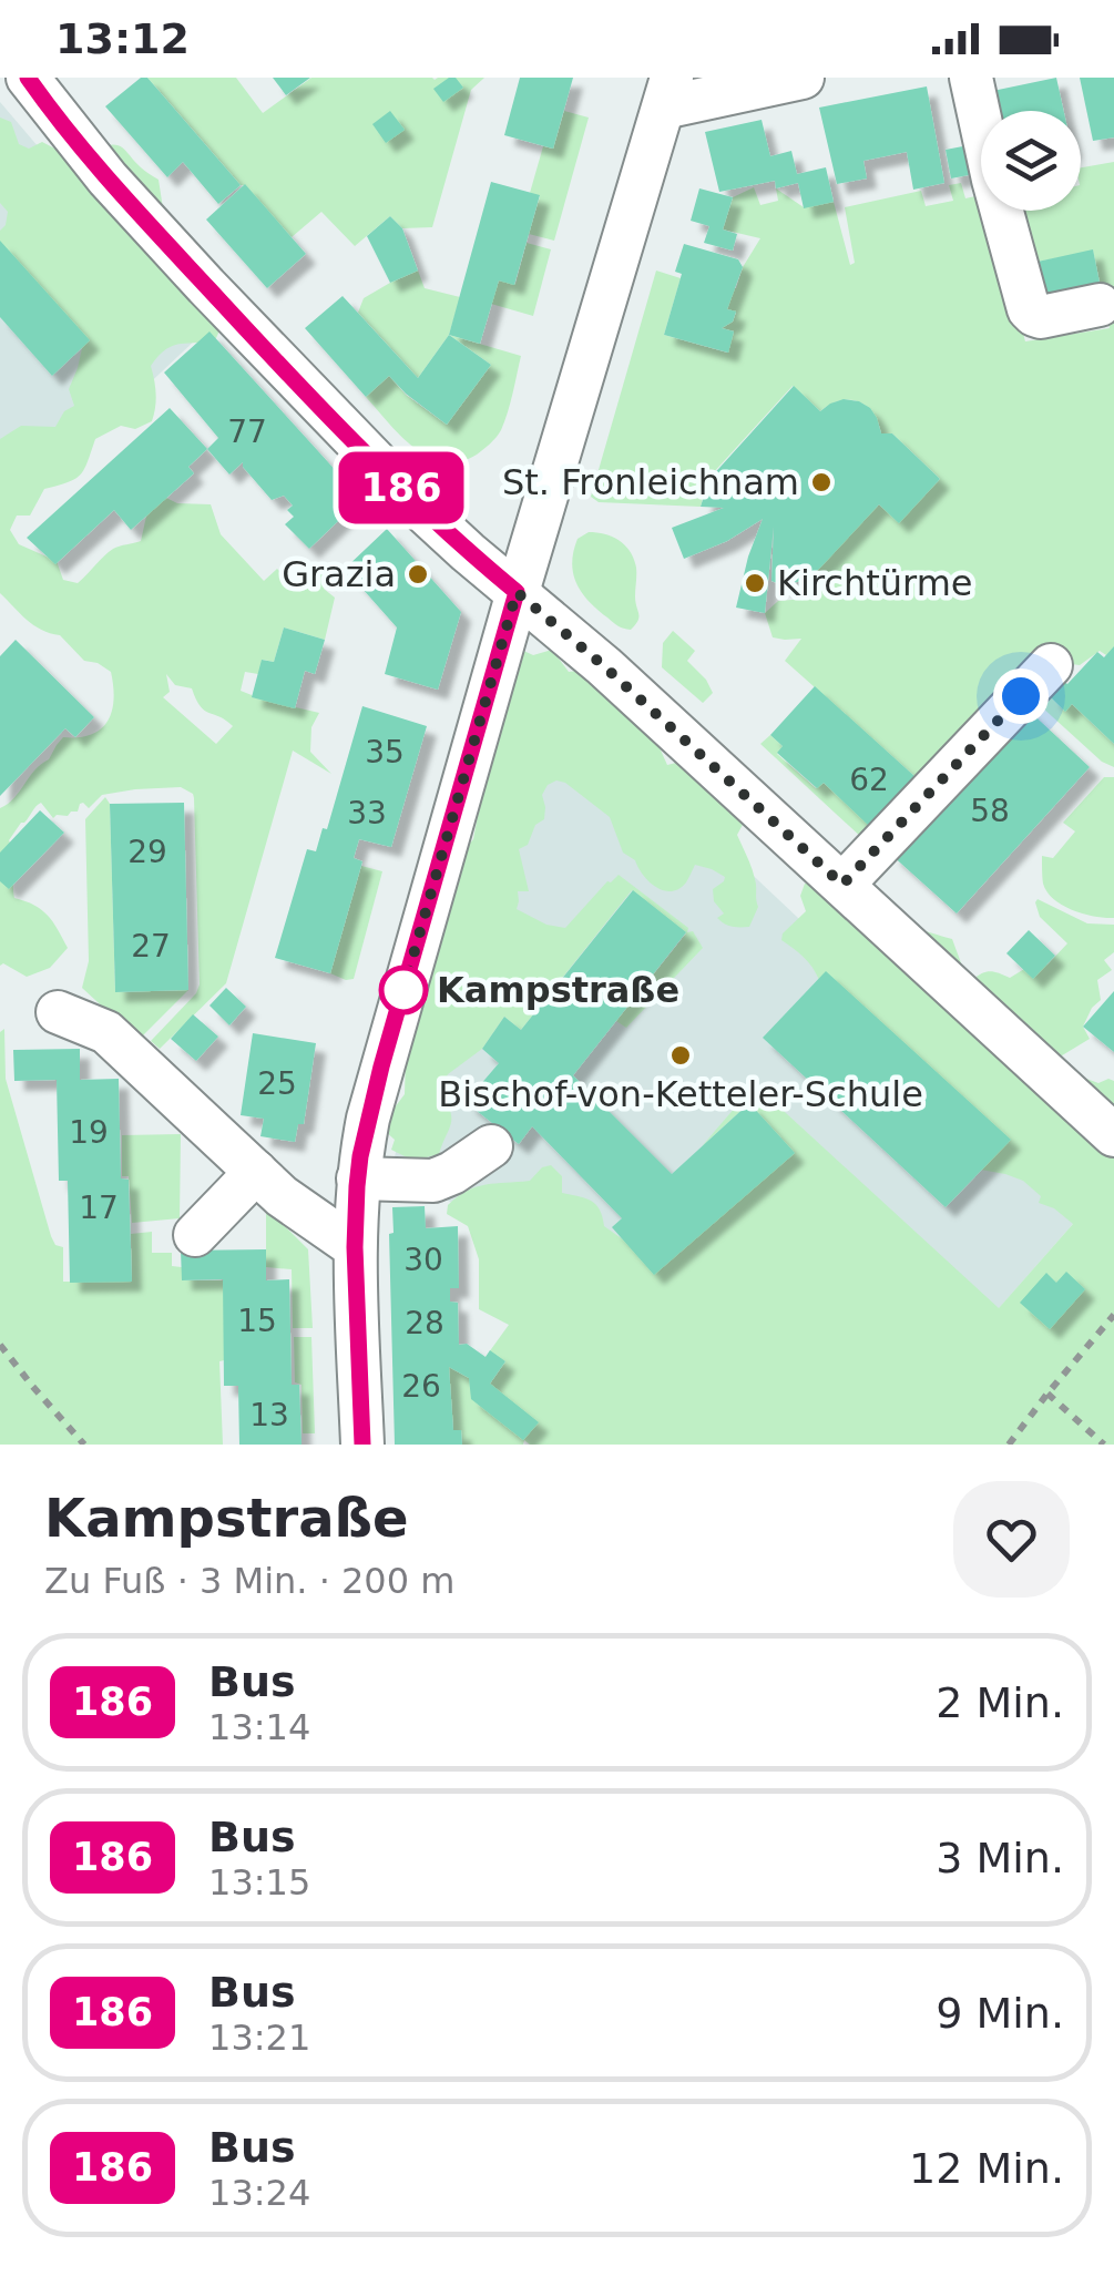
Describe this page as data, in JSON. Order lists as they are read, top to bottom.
{
  "places": [
    "St. Fronleichnam",
    "Grazia",
    "Kirchtürme",
    "Kampstraße",
    "Bischof-von-Ketteler-Schule"
  ],
  "lines": ["bus line 186"],
  "house_numbers": [
    "77",
    "35",
    "62",
    "58",
    "33",
    "29",
    "27",
    "25",
    "19",
    "17",
    "30",
    "15",
    "28",
    "26",
    "13"
  ],
  "page": {
    "status": "13:12",
    "on_map": "186",
    "heading": ["Kampstraße", "Zu Fuß · 3 Min. · 200 m"],
    "list": [
      {
        "mark": "186",
        "name": "Bus",
        "note": "13:14",
        "value": "2 Min."
      },
      {
        "mark": "186",
        "name": "Bus",
        "note": "13:15",
        "value": "3 Min."
      },
      {
        "mark": "186",
        "name": "Bus",
        "note": "13:21",
        "value": "9 Min."
      },
      {
        "mark": "186",
        "name": "Bus",
        "note": "13:24",
        "value": "12 Min."
      }
    ]
  }
}
